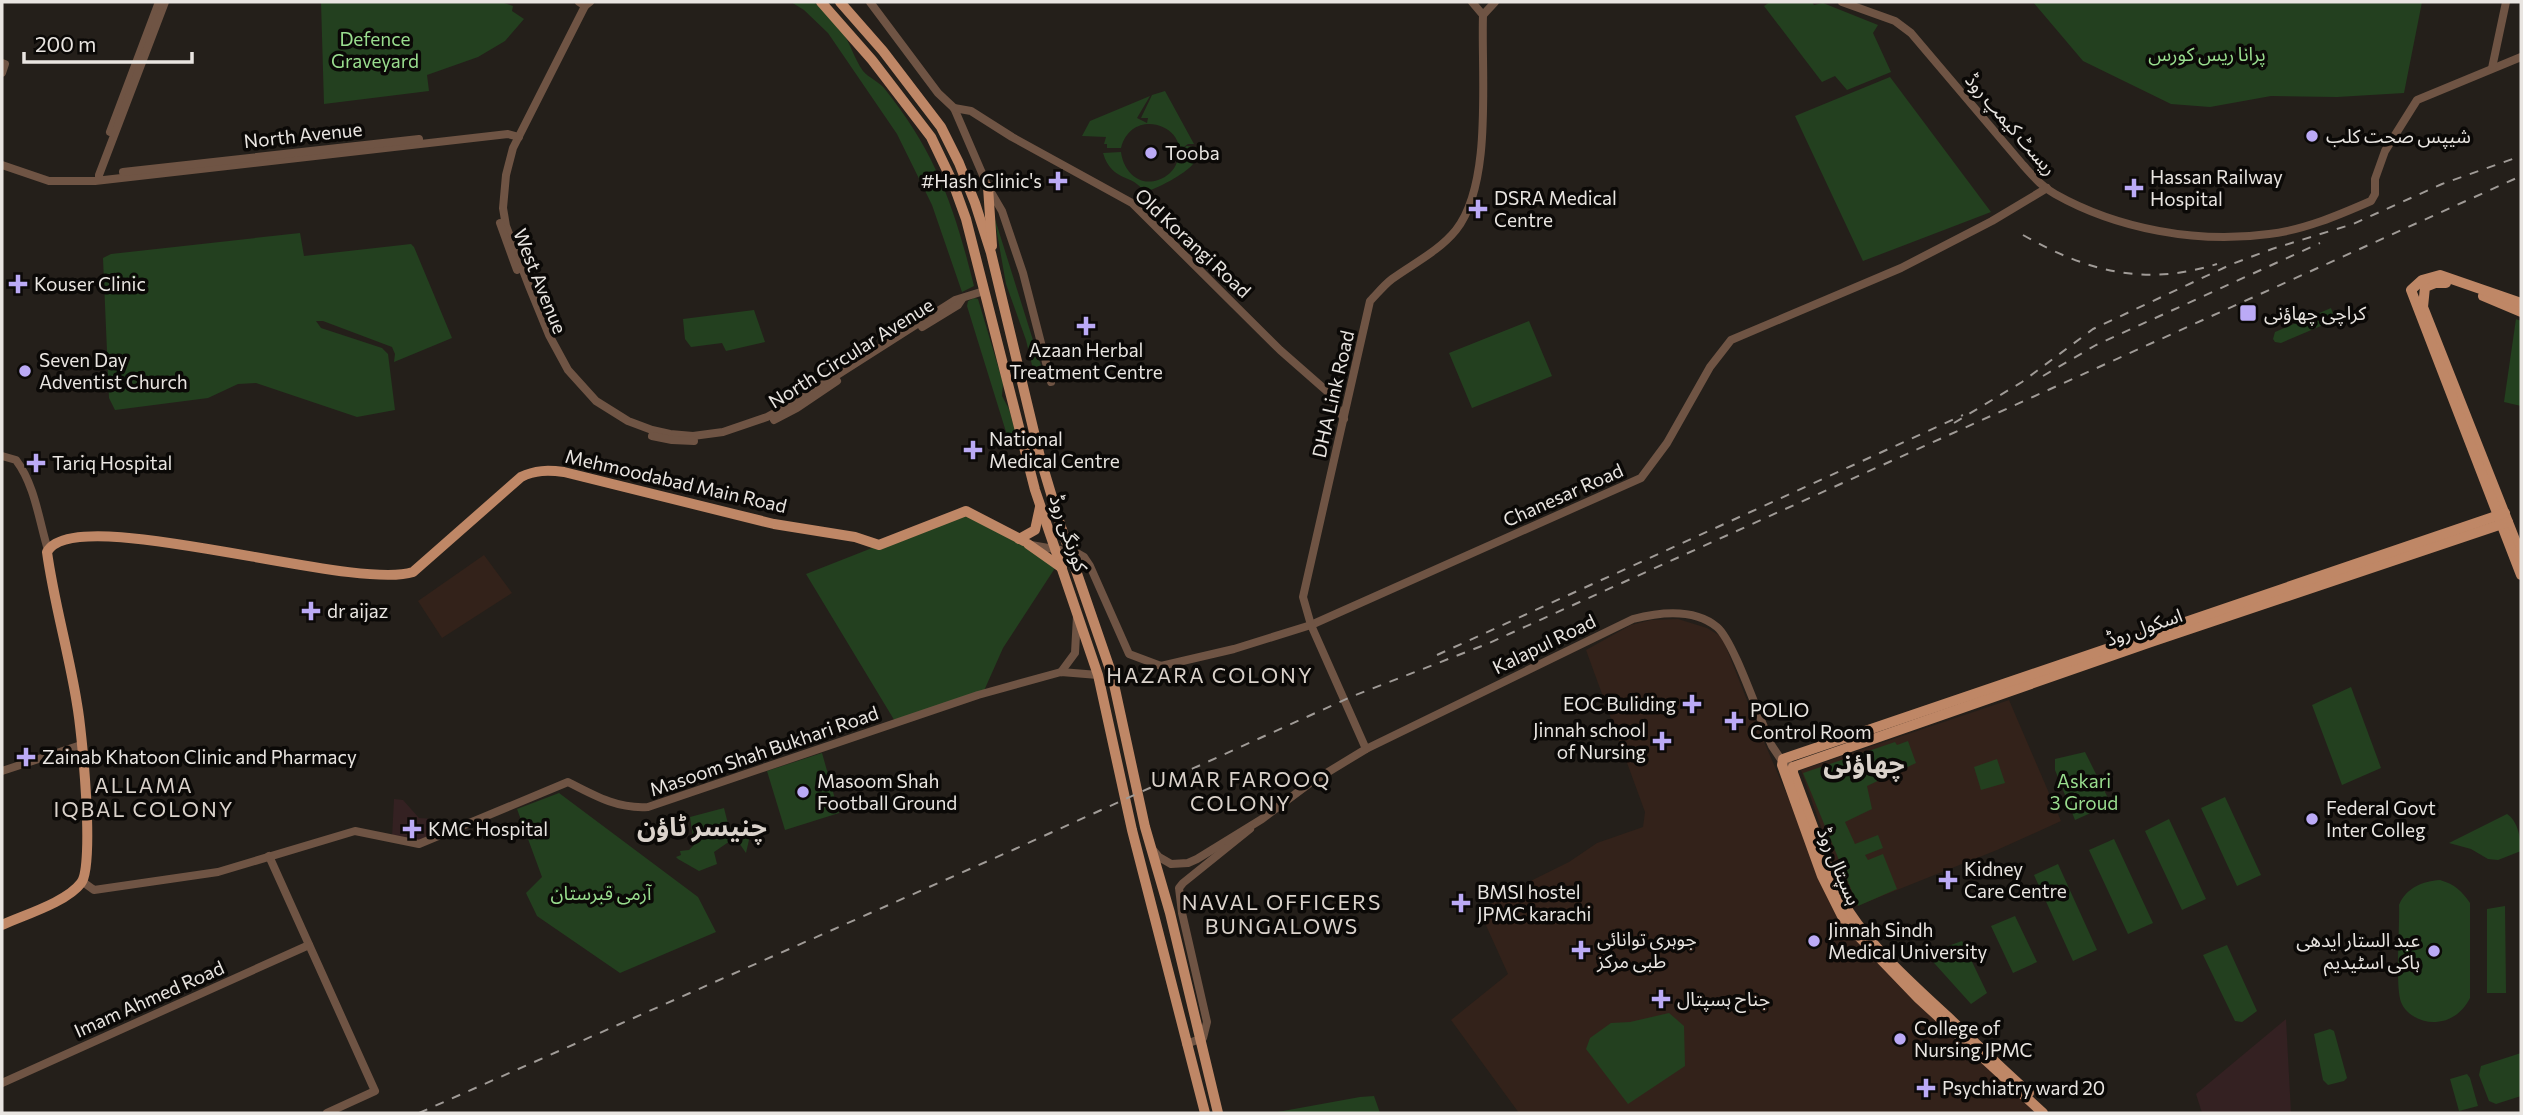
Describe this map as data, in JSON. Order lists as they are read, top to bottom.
{
  "streets": {
    "main road": [
      "Mehmoodabad Main Road",
      "کورنگی روڈ",
      "اسکول روڈ",
      "ہسپتال روڈ"
    ],
    "street": [
      "ریسٹ کیمپ روڈ",
      "North Avenue",
      "Old Korangi Road",
      "West Avenue",
      "North Circular Avenue",
      "DHA Link Road",
      "Chanesar Road",
      "Kalapul Road",
      "Masoom Shah Bukhari Road",
      "Imam Ahmed Road"
    ]
  },
  "crossings": [
    ["ریسٹ کیمپ روڈ", "Chanesar Road"],
    ["North Avenue", "West Avenue"],
    ["Old Korangi Road", "DHA Link Road"],
    ["West Avenue", "North Circular Avenue"],
    ["North Circular Avenue", "کورنگی روڈ"],
    ["DHA Link Road", "Chanesar Road"],
    ["DHA Link Road", "Kalapul Road"],
    ["Mehmoodabad Main Road", "کورنگی روڈ"],
    ["Chanesar Road", "کورنگی روڈ"],
    ["کورنگی روڈ", "Masoom Shah Bukhari Road"],
    ["اسکول روڈ", "Kalapul Road"],
    ["اسکول روڈ", "ہسپتال روڈ"],
    ["Kalapul Road", "ہسپتال روڈ"]
  ],
  "districts": [
    "HAZARA COLONY",
    "چھاؤنی",
    "UMAR FAROOQ COLONY",
    "ALLAMA IQBAL COLONY",
    "چنیسر ٹاؤن",
    "NAVAL OFFICERS BUNGALOWS"
  ],
  "parks": [
    "Defence Graveyard",
    "پرانا ریس کورس",
    "Askari 3 Groud",
    "آرمی قبرستان"
  ],
  "places": {
    "other": [
      "شیپس صحت کلب",
      "Tooba",
      "Seven Day Adventist Church",
      "Masoom Shah Football Ground",
      "Federal Govt Inter Colleg",
      "Jinnah Sindh Medical University",
      "عبد الستار ایدھی ہاکی اسٹیدیم",
      "College of Nursing JPMC"
    ],
    "health": [
      "#Hash Clinic's",
      "Hassan Railway Hospital",
      "DSRA Medical Centre",
      "Kouser Clinic",
      "Azaan Herbal Treatment Centre",
      "National Medical Centre",
      "Tariq Hospital",
      "dr aijaz",
      "EOC Buliding",
      "POLIO Control Room",
      "Jinnah school of Nursing",
      "Zainab Khatoon Clinic and Pharmacy",
      "KMC Hospital",
      "Kidney Care Centre",
      "BMSI hostel JPMC karachi",
      "جوہری توانائی طبی مرکز",
      "جناح ہسپتال",
      "Psychiatry ward 20"
    ],
    "transit": ["کراچی چھاؤنی"]
  },
  "scale_bar": "200 m"
}
